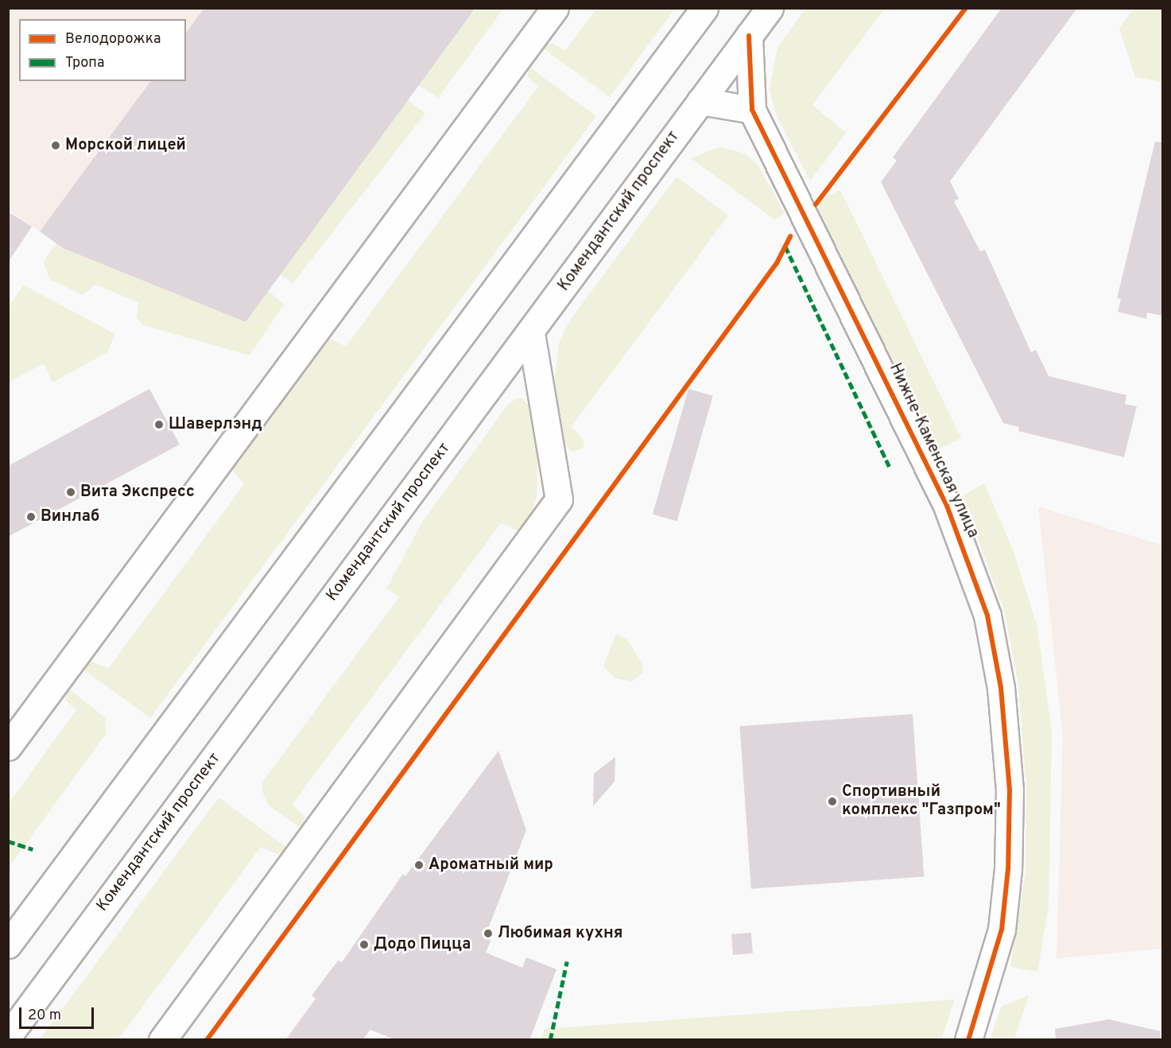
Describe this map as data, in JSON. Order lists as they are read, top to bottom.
{
  "streets": {
    "street": ["Комендантский проспект", "Нижне-Каменская улица"]
  },
  "crossings": [
    ["Комендантский проспект", "Нижне-Каменская улица"]
  ],
  "places": [
    "Морской лицей",
    "Шаверлэнд",
    "Вита Экспресс",
    "Винлаб",
    "Спортивный комплекс \"Газпром\"",
    "Ароматный мир",
    "Любимая кухня",
    "Додо Пицца"
  ],
  "legend": ["Велодорожка", "Тропа"],
  "scale_bar": "20 m"
}
